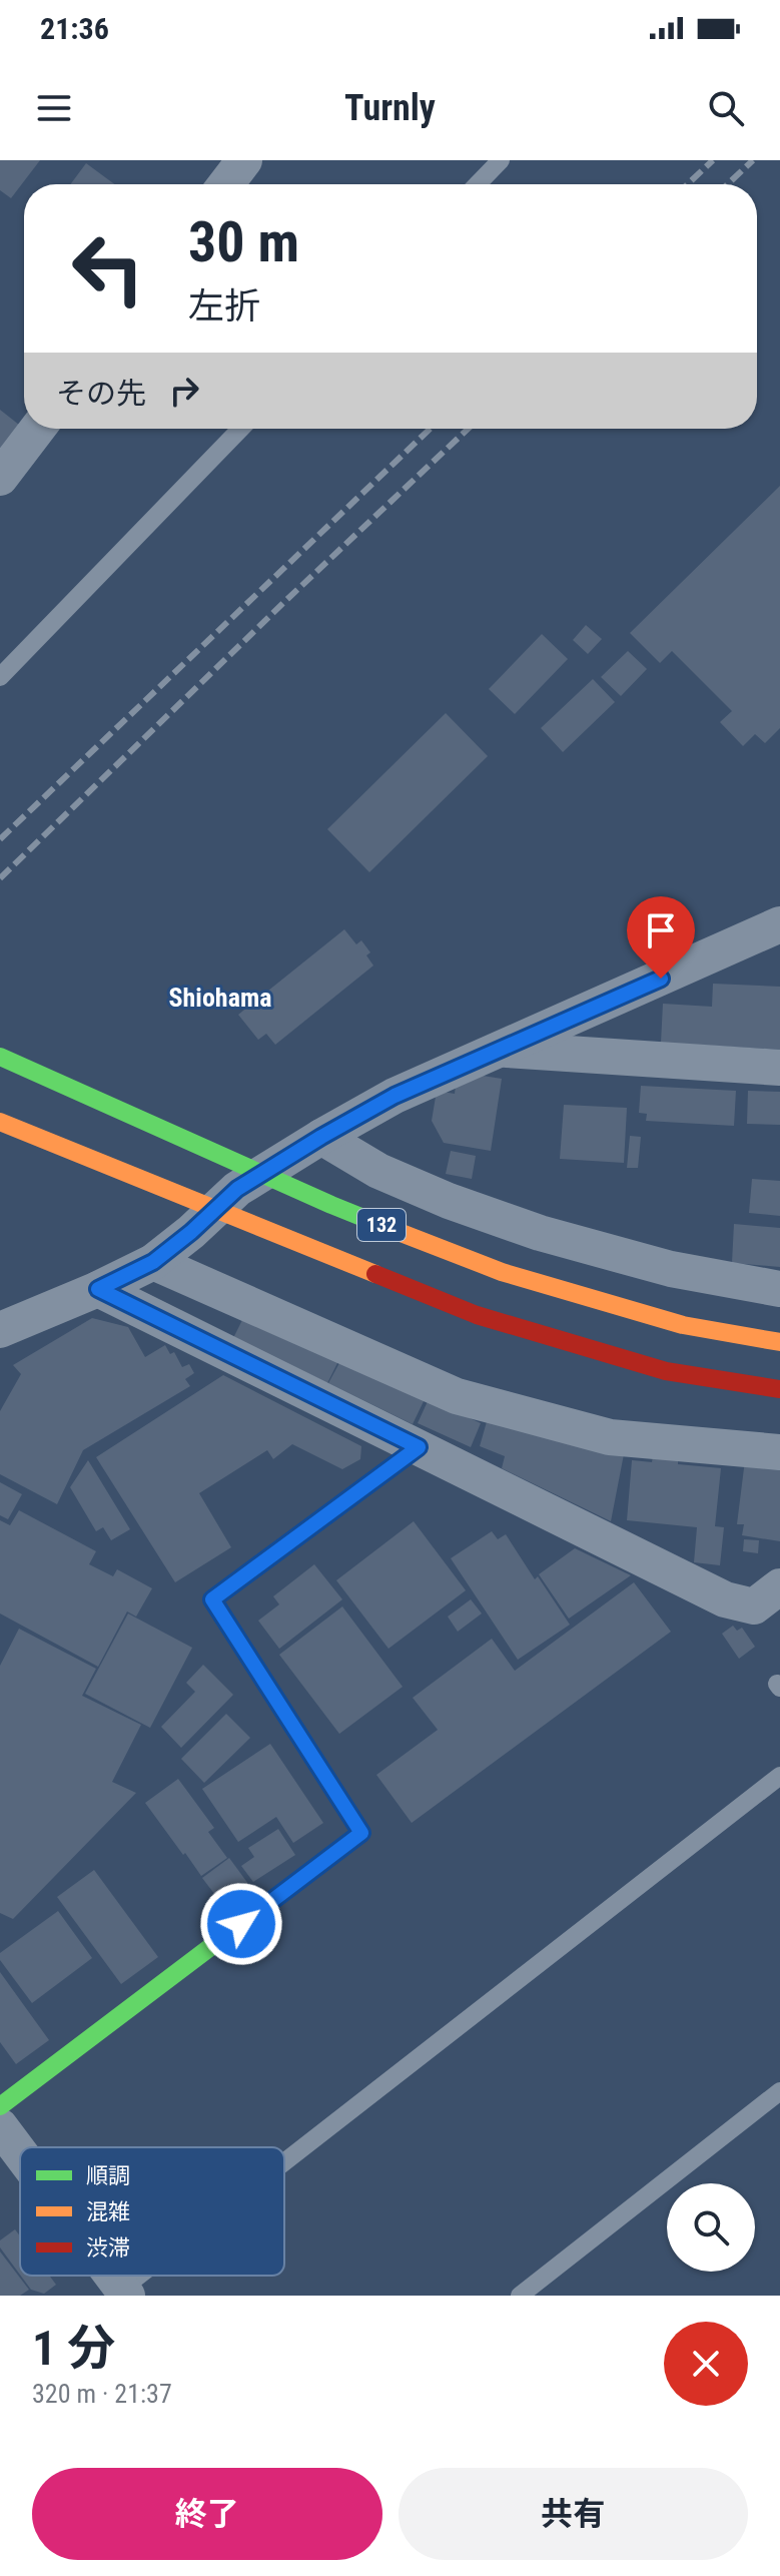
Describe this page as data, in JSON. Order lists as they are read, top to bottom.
{
  "streets": {
    "main road": ["132"]
  },
  "districts": ["Shiohama"],
  "legend": ["順調", "混雑", "渋滞"],
  "page": {
    "status": "21:36",
    "header": "Turnly",
    "turn": ["30 m", "左折"],
    "then": "その先",
    "heading": ["1 分", "320 m · 21:37"],
    "buttons": ["終了", "共有"]
  }
}
